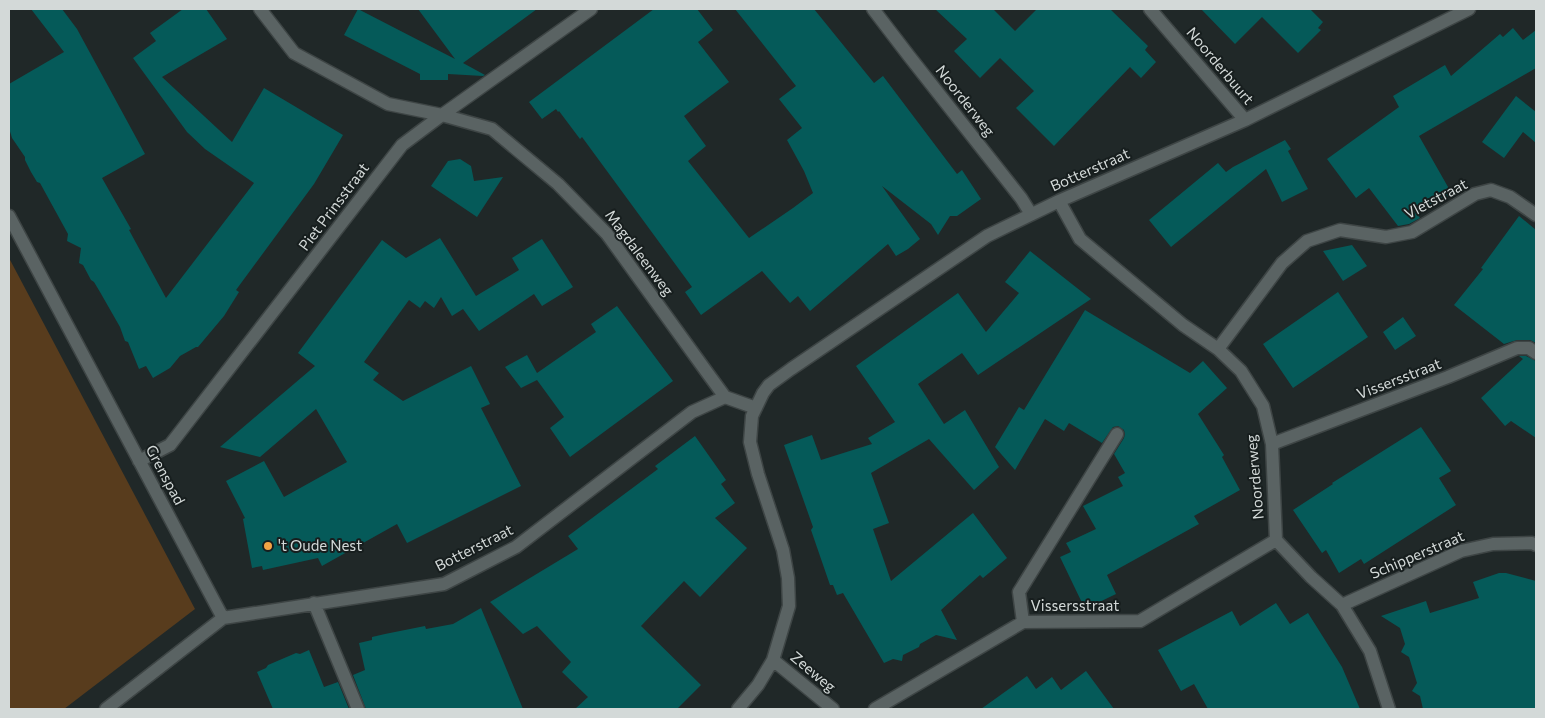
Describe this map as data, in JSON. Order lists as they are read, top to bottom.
{
  "streets": {
    "street": [
      "Noorderbuurt",
      "Noorderweg",
      "Botterstraat",
      "Vletstraat",
      "Piet Prinsstraat",
      "Magdaleenweg",
      "Vissersstraat",
      "Grenspad",
      "Schipperstraat",
      "Zeeweg"
    ]
  },
  "crossings": [
    ["Noorderbuurt", "Botterstraat"],
    ["Noorderweg", "Botterstraat"],
    ["Noorderweg", "Vletstraat"],
    ["Noorderweg", "Vissersstraat"],
    ["Botterstraat", "Magdaleenweg"],
    ["Botterstraat", "Grenspad"],
    ["Piet Prinsstraat", "Magdaleenweg"],
    ["Piet Prinsstraat", "Grenspad"]
  ],
  "places": ["'t Oude Nest"]
}
